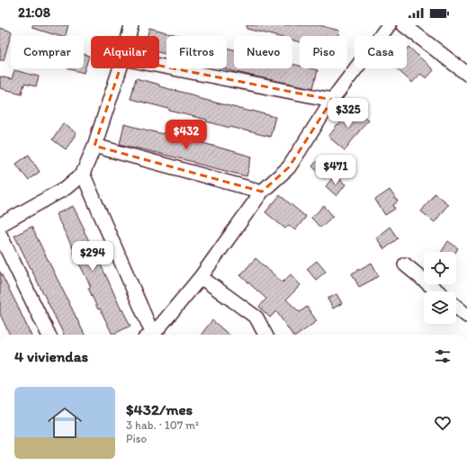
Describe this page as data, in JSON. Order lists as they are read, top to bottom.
{
  "page": {
    "status": "21:08",
    "chip": [
      "Comprar",
      "Alquilar",
      "Filtros",
      "Nuevo",
      "Piso",
      "Casa"
    ],
    "price": [
      "$325",
      "$432",
      "$471",
      "$294"
    ],
    "heading": "4 viviendas",
    "list": [
      {
        "name": "$432/mes",
        "note": "3 hab. · 107 m² · Piso"
      }
    ]
  }
}
